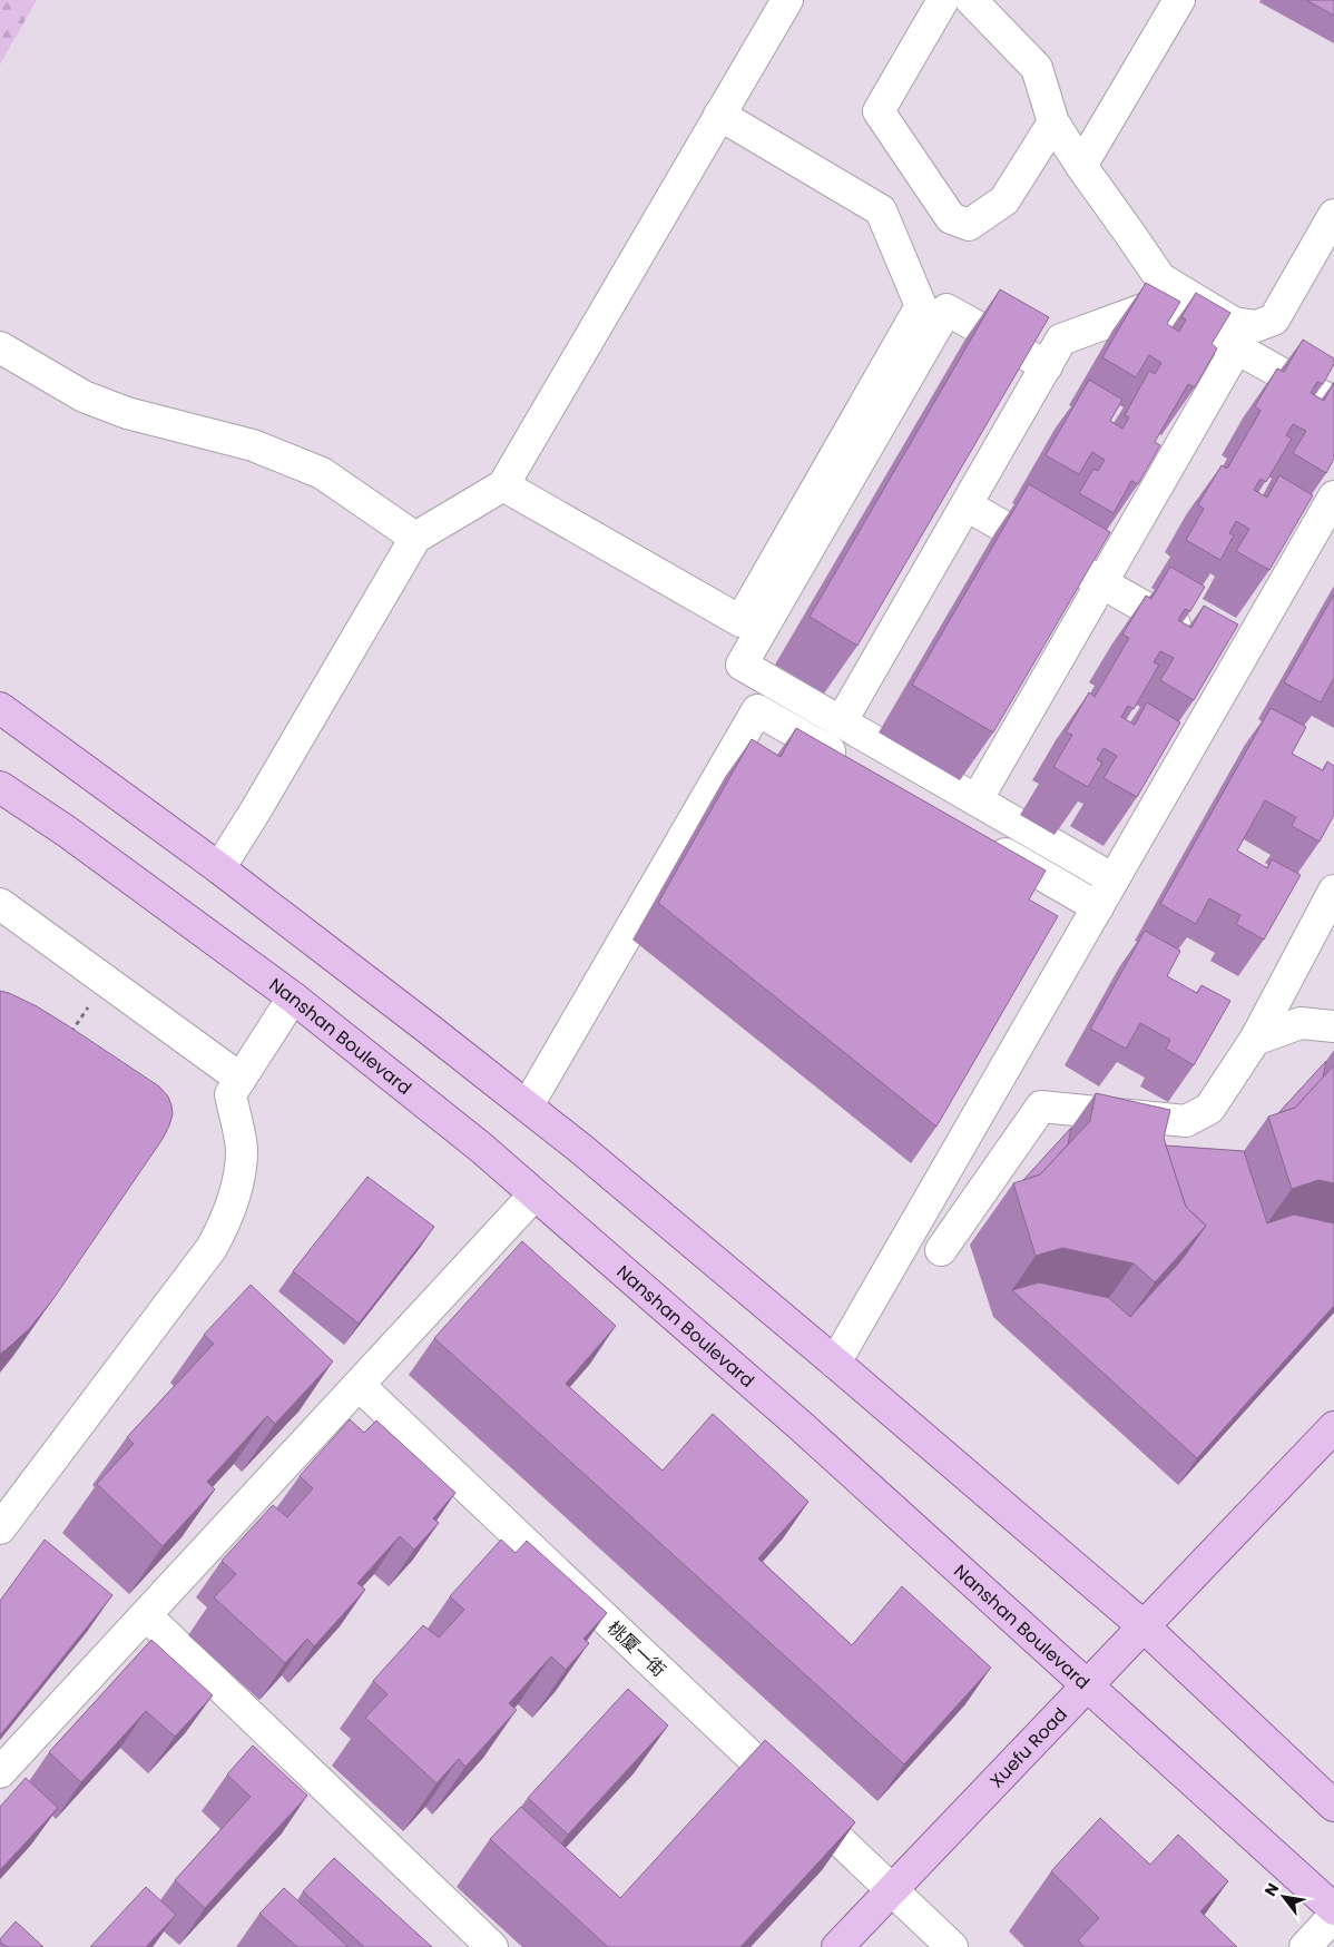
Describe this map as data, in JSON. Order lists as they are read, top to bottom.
{
  "streets": {
    "main road": ["Nanshan Boulevard", "Xuefu Road"],
    "street": ["桃厦一街"]
  },
  "crossings": [
    ["Nanshan Boulevard", "Xuefu Road"],
    ["桃厦一街", "Xuefu Road"]
  ],
  "north": "top left"
}
